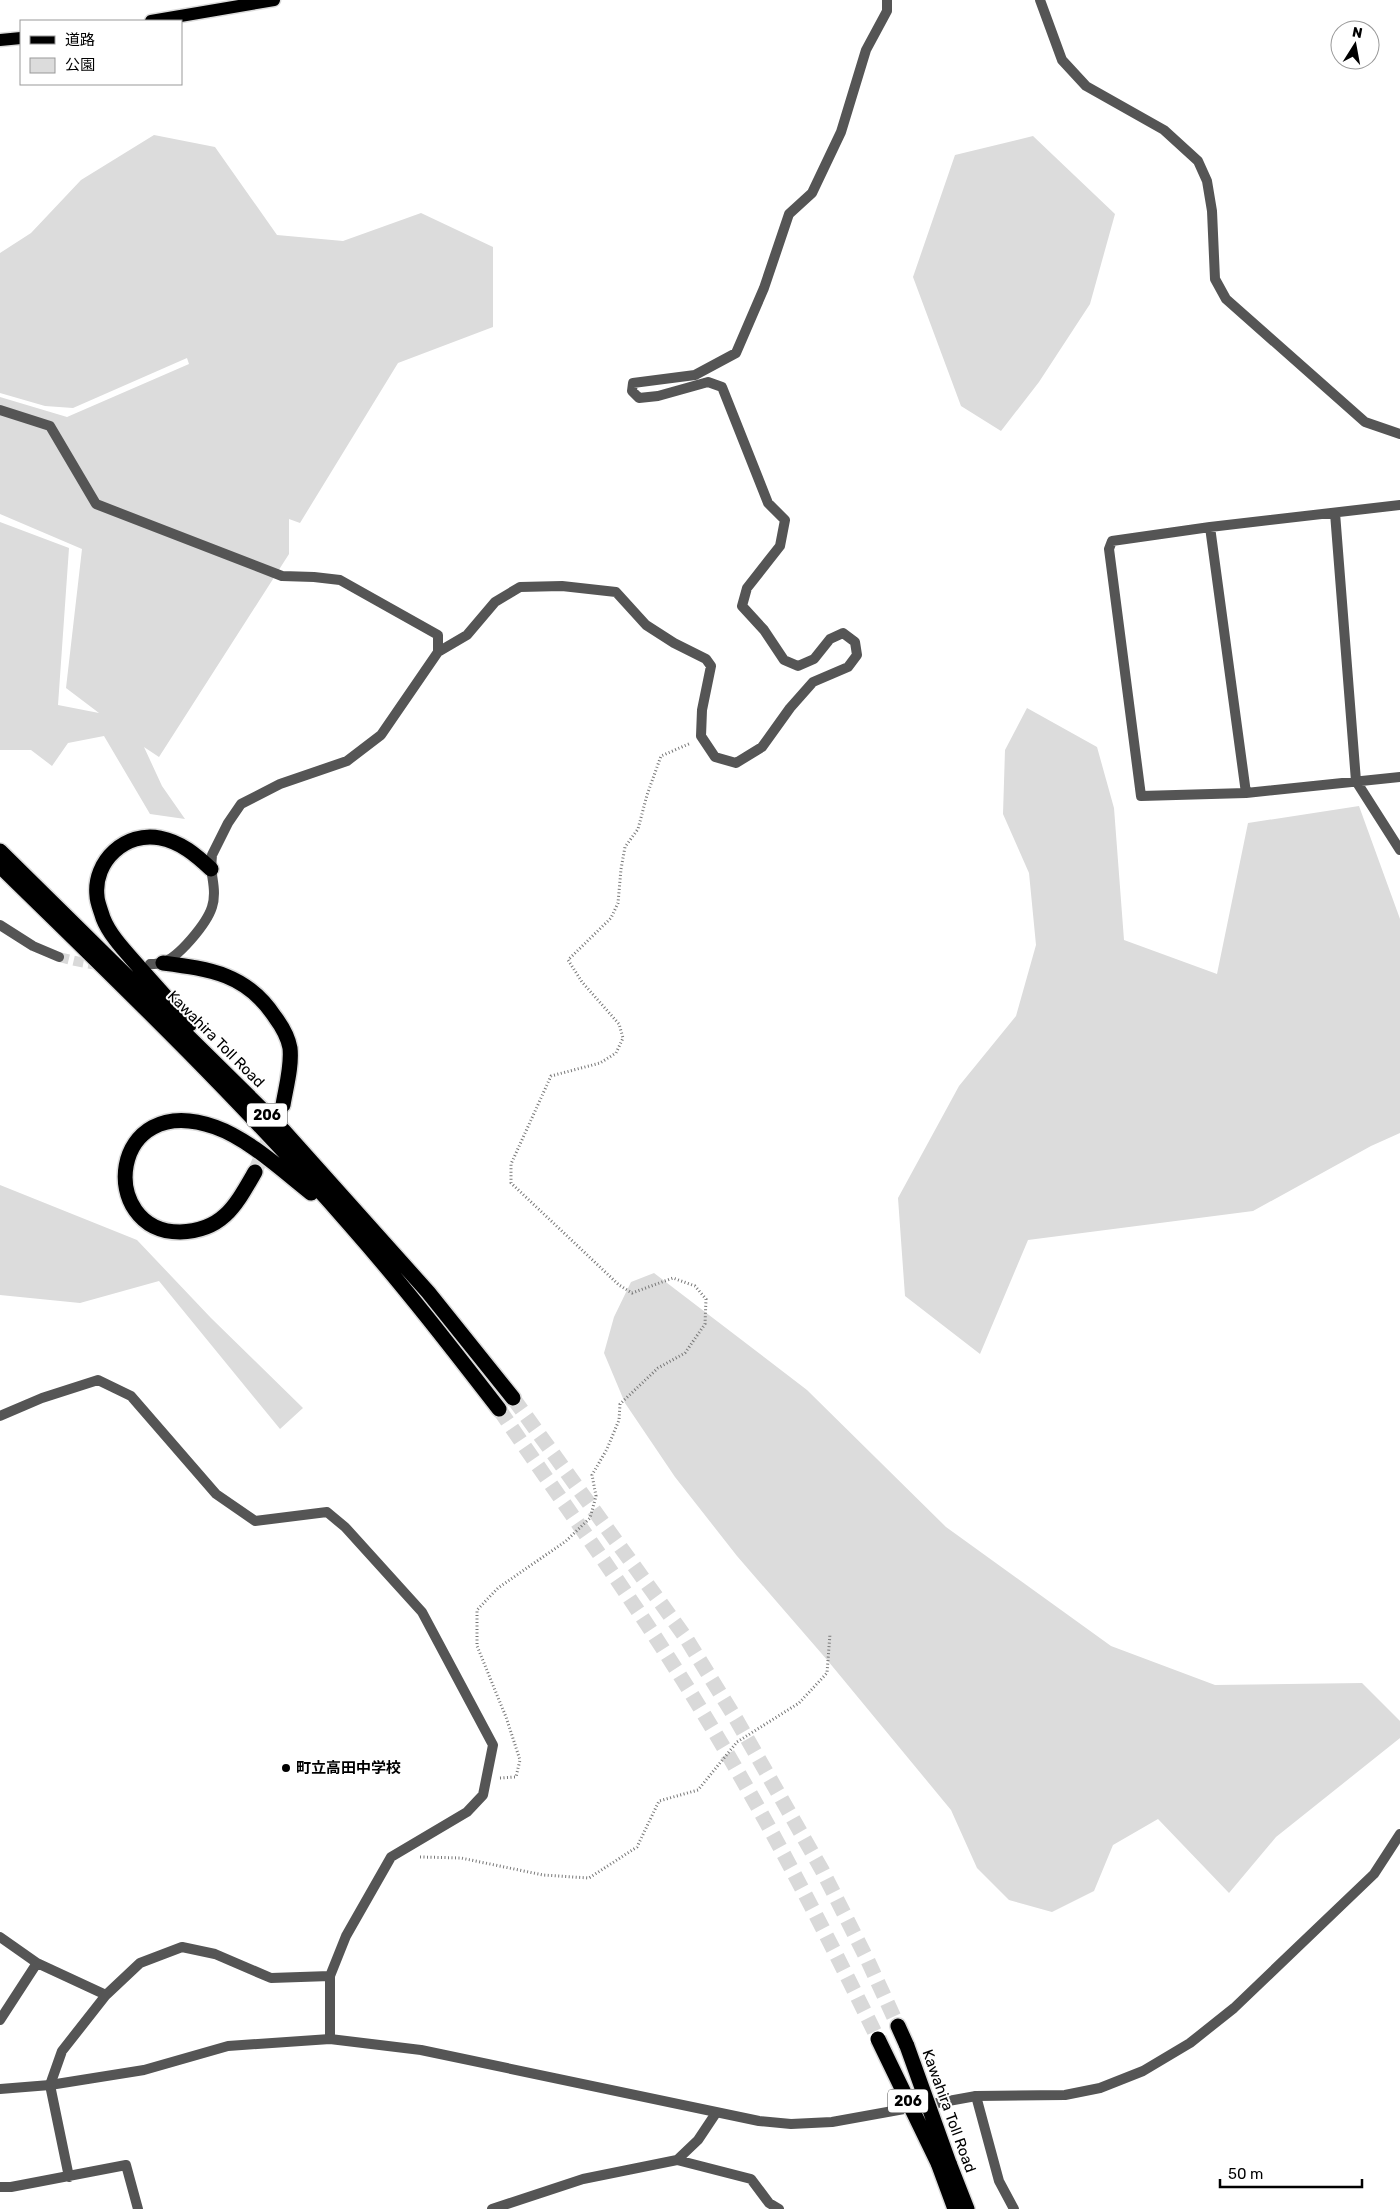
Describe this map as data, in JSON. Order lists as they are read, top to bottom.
{
  "streets": {
    "highway": ["Kawahira Toll Road", "206"]
  },
  "places": ["町立高田中学校"],
  "legend": ["道路", "公園"],
  "scale_bar": "50 m",
  "north": "top"
}
